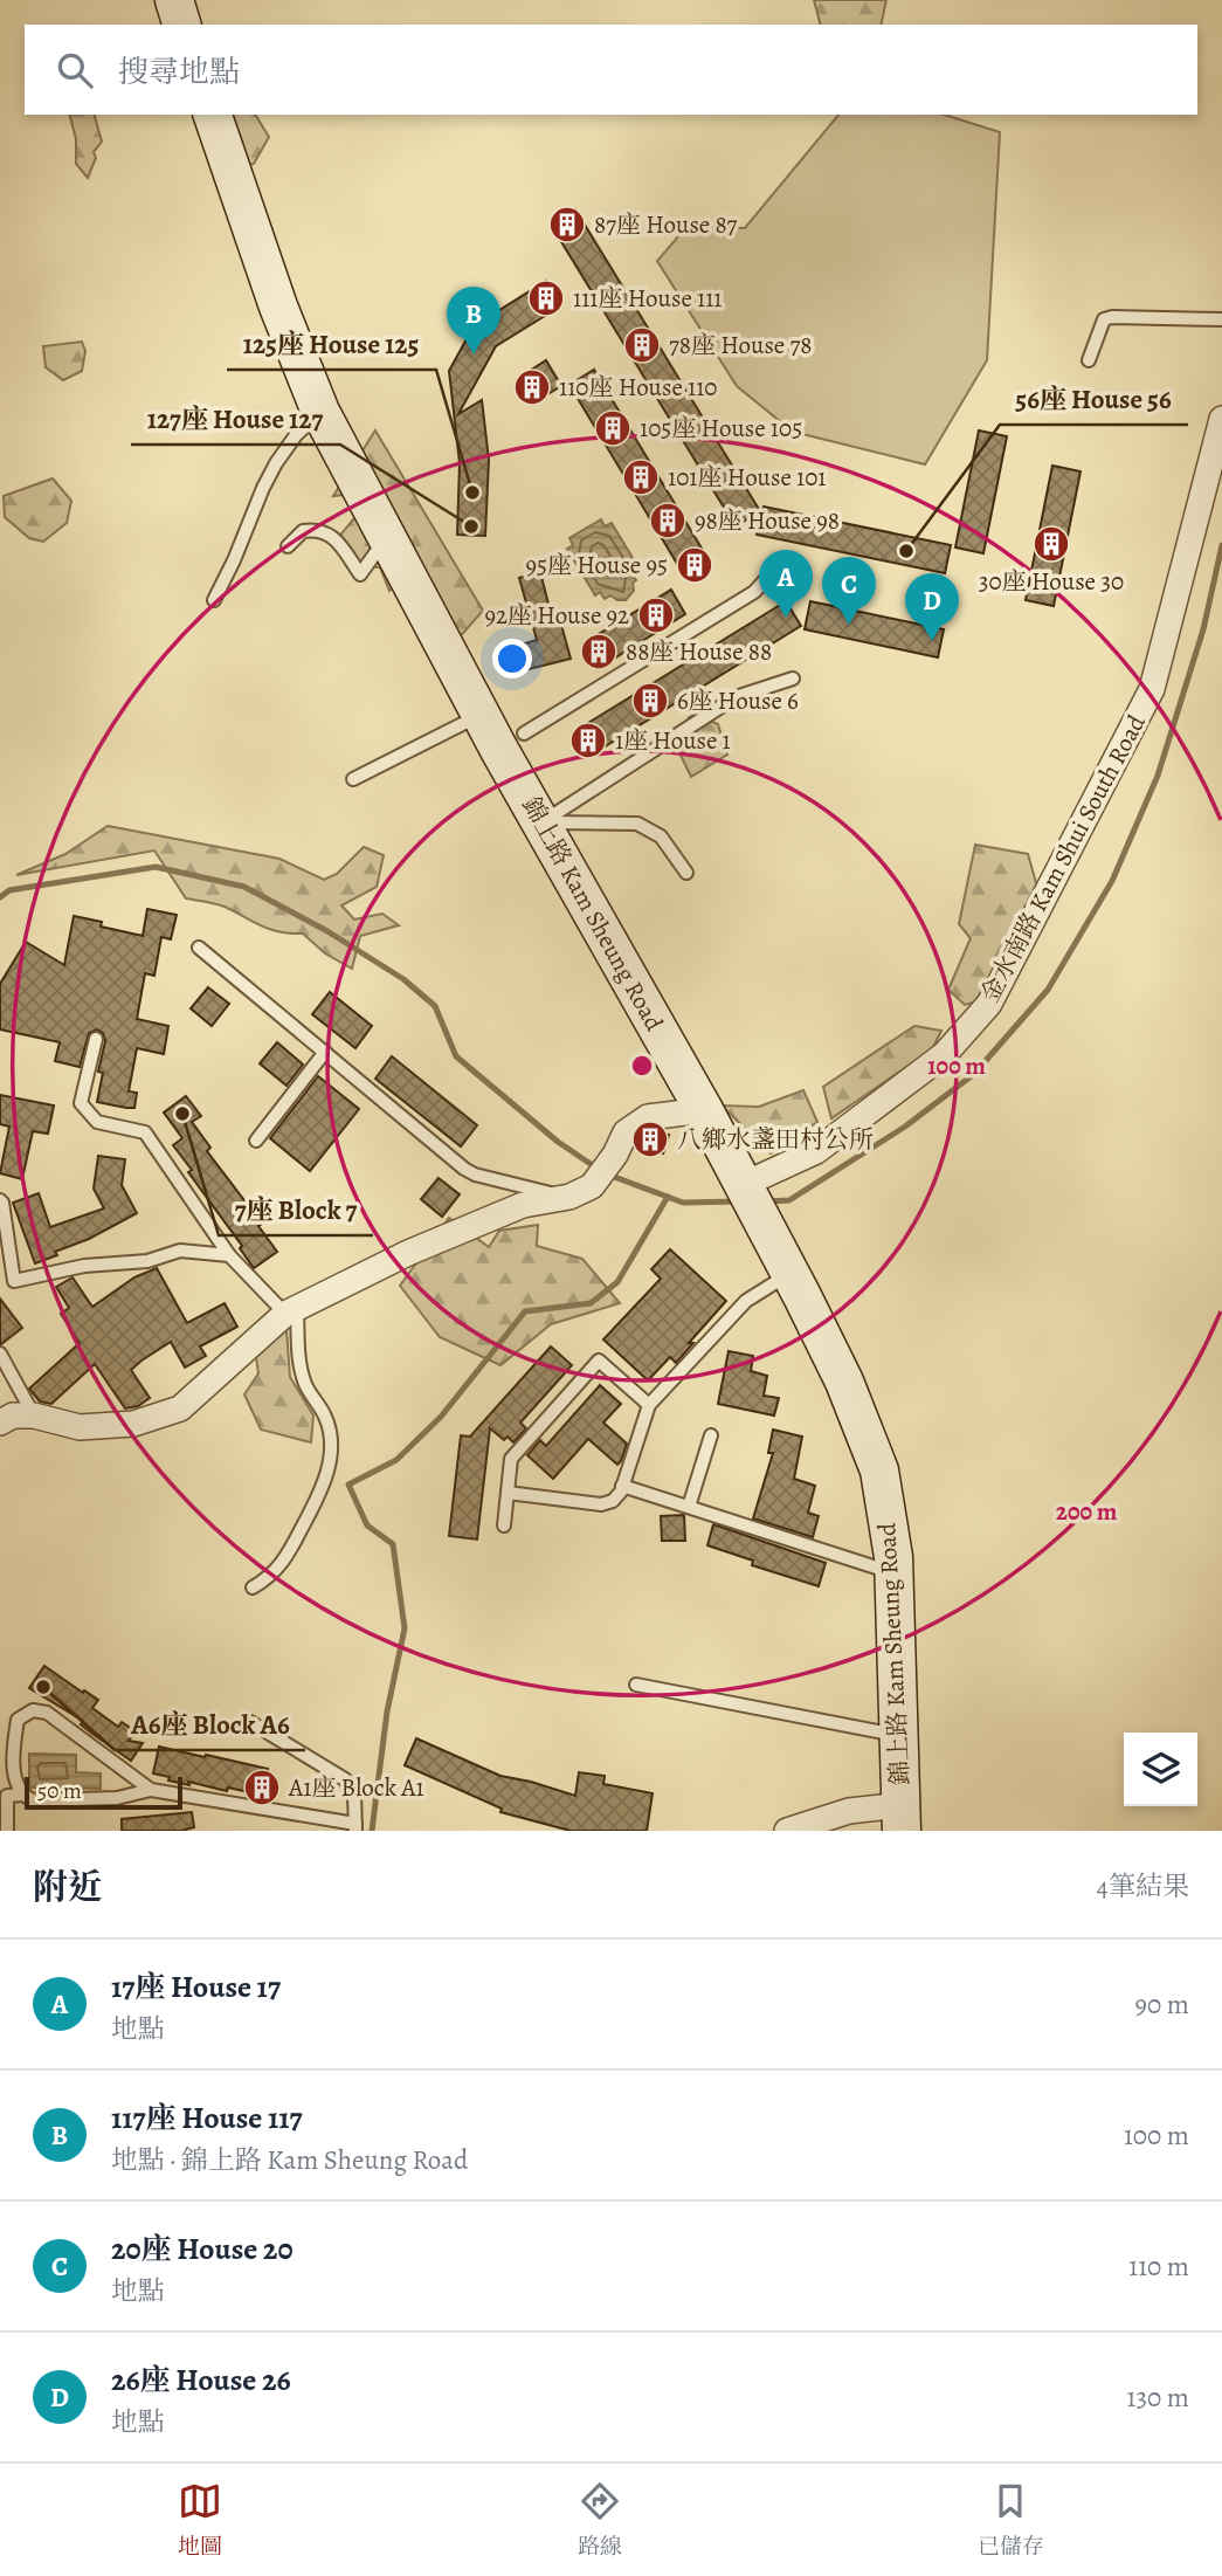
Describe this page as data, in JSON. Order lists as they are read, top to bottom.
{
  "streets": {
    "main road": ["錦上路 Kam Sheung Road"],
    "street": ["金水南路 Kam Shui South Road"]
  },
  "crossings": [
    ["金水南路 Kam Shui South Road", "錦上路 Kam Sheung Road"]
  ],
  "places": {
    "building": [
      "87座 House 87",
      "111座 House 111",
      "78座 House 78",
      "110座 House 110",
      "105座 House 105",
      "101座 House 101",
      "98座 House 98",
      "30座 House 30",
      "95座 House 95",
      "92座 House 92",
      "88座 House 88",
      "6座 House 6",
      "1座 House 1",
      "八鄉水盞田村公所",
      "A1座 Block A1"
    ],
    "other": [
      "125座 House 125",
      "127座 House 127",
      "56座 House 56",
      "7座 Block 7",
      "A6座 Block A6"
    ]
  },
  "scale_bar": "50 m",
  "page": {
    "search": "搜尋地點",
    "pins": [
      "B",
      "A",
      "C",
      "D"
    ],
    "scale": "50 m",
    "heading": ["附近", "4筆結果"],
    "list": [
      {
        "mark": "A",
        "name": "17座 House 17",
        "note": "地點",
        "value": "90 m"
      },
      {
        "mark": "B",
        "name": "117座 House 117",
        "note": "地點 · 錦上路 Kam Sheung Road",
        "value": "100 m"
      },
      {
        "mark": "C",
        "name": "20座 House 20",
        "note": "地點",
        "value": "110 m"
      },
      {
        "mark": "D",
        "name": "26座 House 26",
        "note": "地點",
        "value": "130 m"
      }
    ],
    "nav": ["地圖", "路線", "已儲存"]
  },
  "rings": ["100 m", "200 m"]
}
